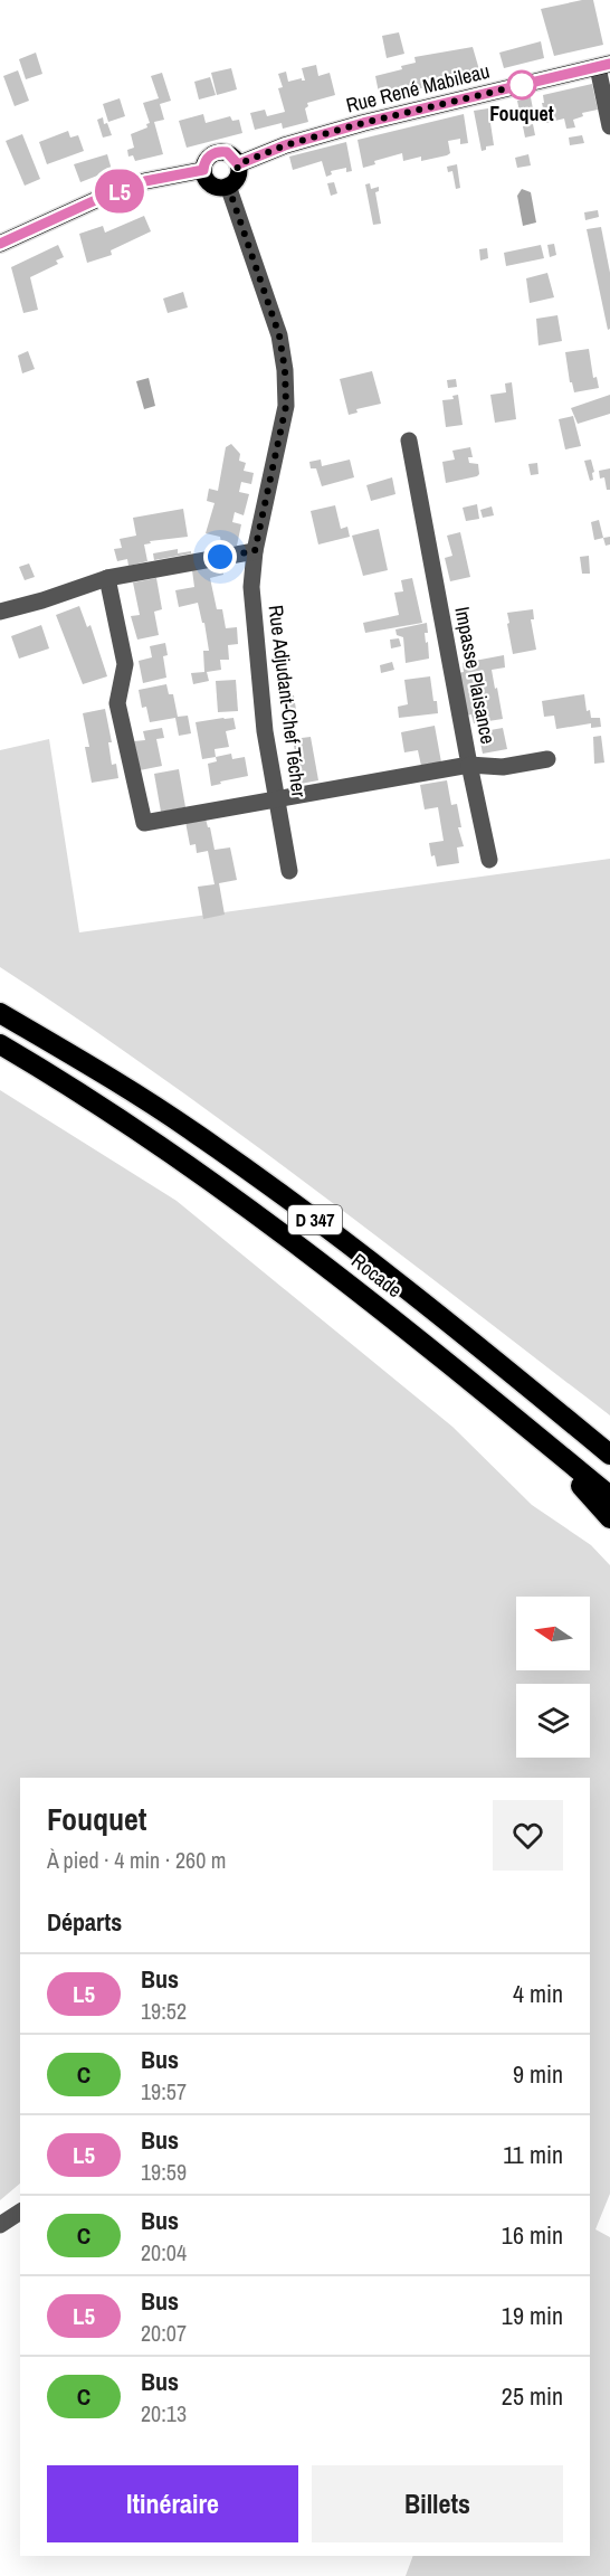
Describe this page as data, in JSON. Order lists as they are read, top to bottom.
{
  "streets": {
    "highway": ["D 347", "Rocade"],
    "main road": ["Rue René Mabileau"],
    "street": ["Impasse Plaisance", "Rue Adjudant-Chef Técher"]
  },
  "crossings": [
    ["Rue René Mabileau", "Rue Adjudant-Chef Técher"],
    ["Impasse Plaisance", "Rue Adjudant-Chef Técher"]
  ],
  "places": ["Fouquet"],
  "lines": ["bus line L5"],
  "north": "left",
  "page": {
    "on_map": "L5",
    "heading": [
      ["Fouquet", "À pied · 4 min · 260 m"],
      "Départs"
    ],
    "list": [
      {
        "mark": "L5",
        "name": "Bus",
        "note": "19:52",
        "value": "4 min"
      },
      {
        "mark": "C",
        "name": "Bus",
        "note": "19:57",
        "value": "9 min"
      },
      {
        "mark": "L5",
        "name": "Bus",
        "note": "19:59",
        "value": "11 min"
      },
      {
        "mark": "C",
        "name": "Bus",
        "note": "20:04",
        "value": "16 min"
      },
      {
        "mark": "L5",
        "name": "Bus",
        "note": "20:07",
        "value": "19 min"
      },
      {
        "mark": "C",
        "name": "Bus",
        "note": "20:13",
        "value": "25 min"
      }
    ],
    "buttons": ["Itinéraire", "Billets"]
  }
}
